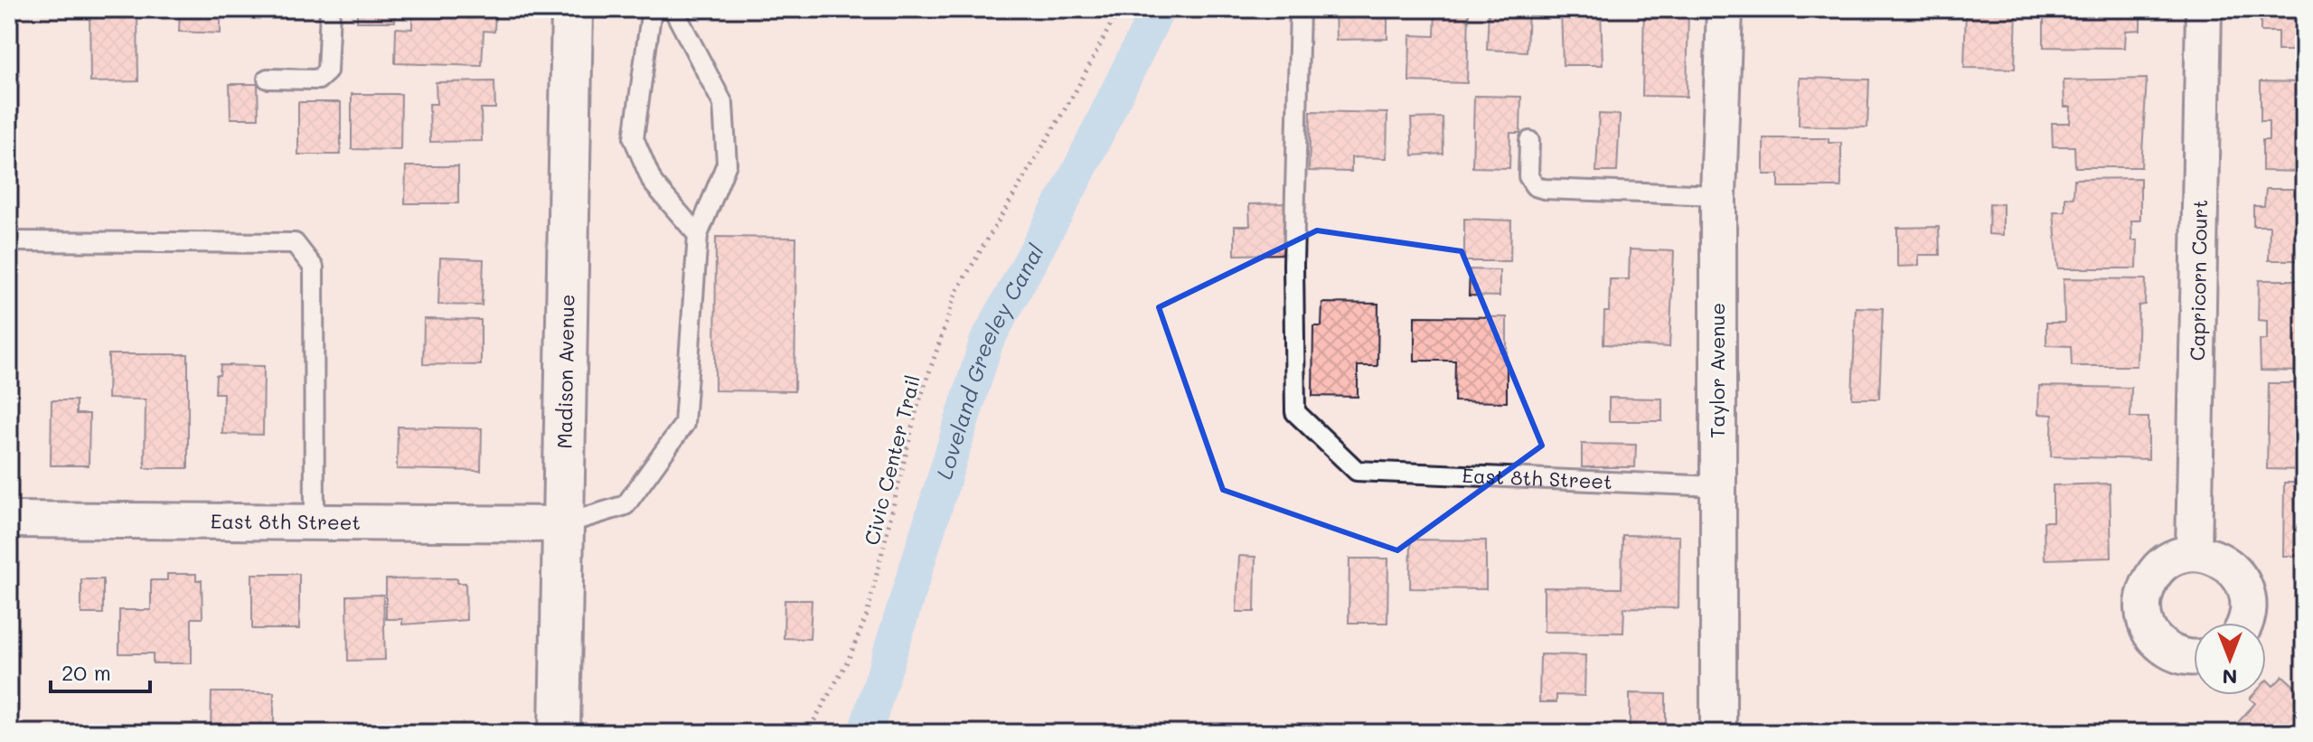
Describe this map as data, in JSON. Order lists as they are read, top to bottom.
{
  "streets": {
    "main road": ["Madison Avenue"],
    "street": ["Capricorn Court", "Taylor Avenue", "East 8th Street"],
    "path": ["Civic Center Trail"]
  },
  "crossings": [
    ["Taylor Avenue", "East 8th Street"],
    ["Madison Avenue", "East 8th Street"]
  ],
  "water": ["Loveland Greeley Canal"],
  "scale_bar": "20 m",
  "north": "bottom"
}
